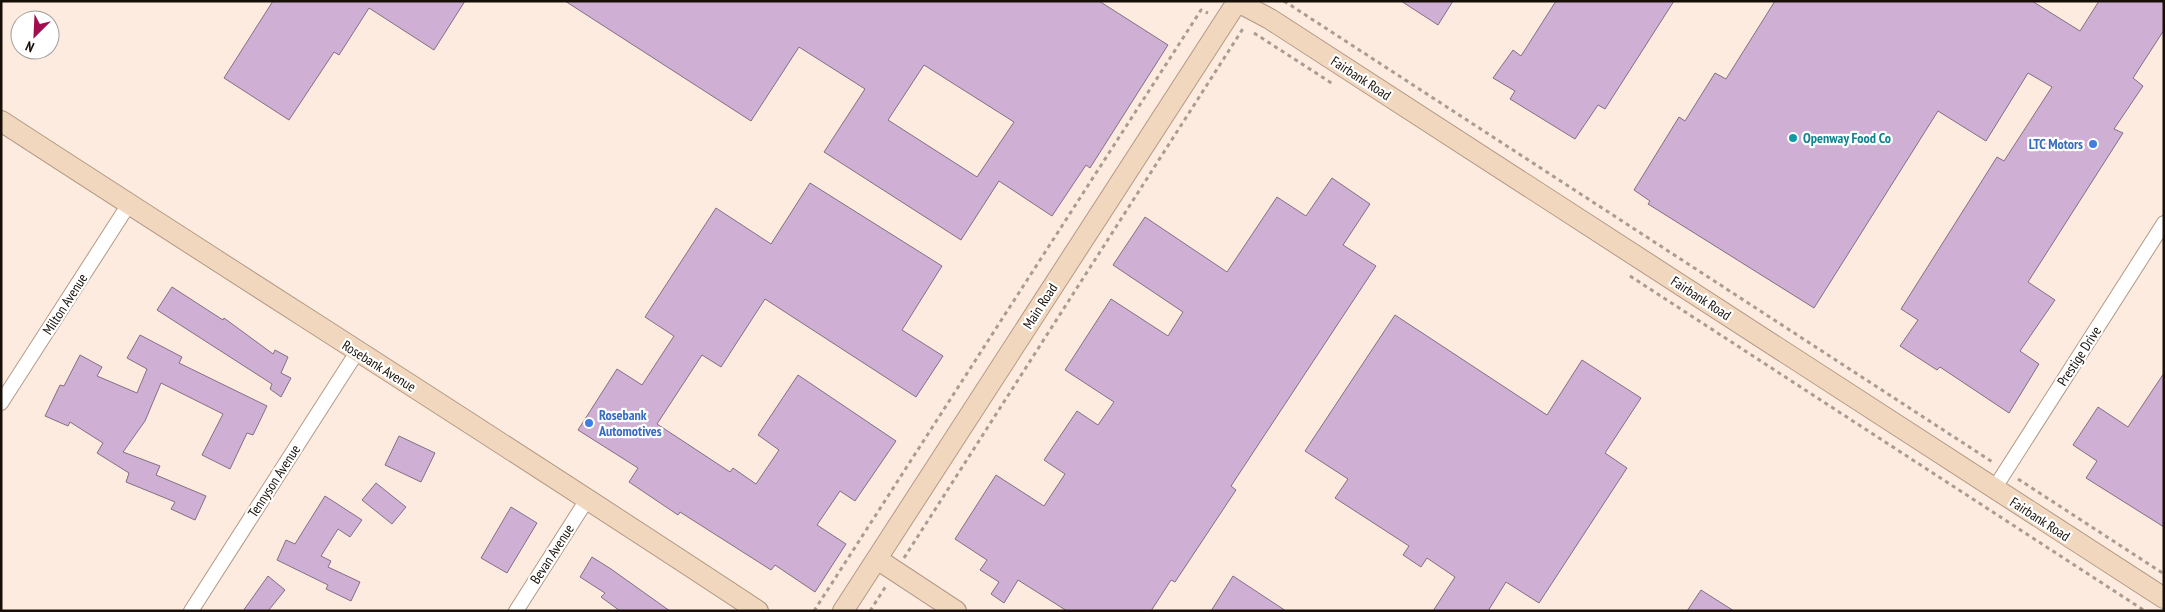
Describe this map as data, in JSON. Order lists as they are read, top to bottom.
{
  "streets": {
    "main road": ["Fairbank Road", "Main Road", "Rosebank Avenue"],
    "street": [
      "Milton Avenue",
      "Prestige Drive",
      "Tennyson Avenue",
      "Bevan Avenue"
    ]
  },
  "crossings": [
    ["Fairbank Road", "Main Road"],
    ["Fairbank Road", "Prestige Drive"],
    ["Milton Avenue", "Rosebank Avenue"],
    ["Rosebank Avenue", "Tennyson Avenue"],
    ["Rosebank Avenue", "Bevan Avenue"]
  ],
  "places": ["Openway Food Co", "LTC Motors", "Rosebank Automotives"],
  "north": "bottom left"
}
